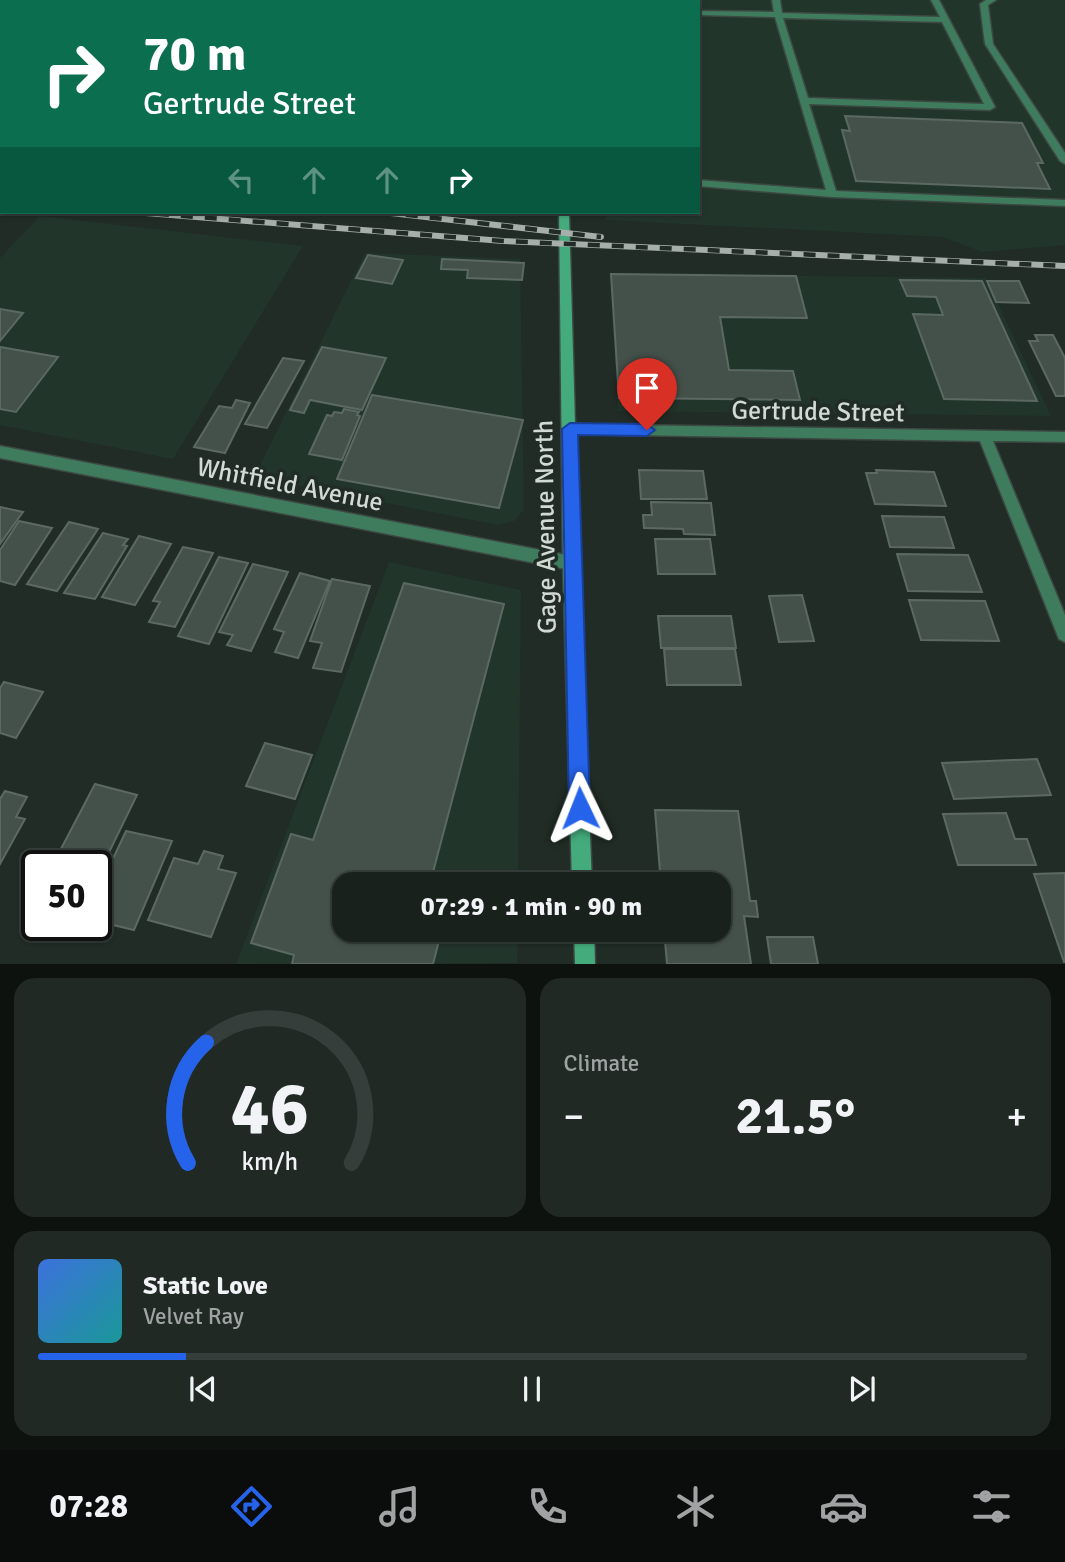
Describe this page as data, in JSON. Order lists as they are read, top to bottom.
{
  "streets": {
    "main road": ["Gage Avenue North"],
    "street": ["Gertrude Street", "Whitfield Avenue"]
  },
  "crossings": [
    ["Gertrude Street", "Gage Avenue North"],
    ["Whitfield Avenue", "Gage Avenue North"]
  ],
  "page": {
    "turn": ["70 m", "Gertrude Street"],
    "limit": "50",
    "trip": "07:29 · 1 min · 90 m",
    "tile": "Climate",
    "heat": ["−", "21.5°", "+"],
    "song": ["Static Love", "Velvet Ray"],
    "tabs": "07:28",
    "gauge": ["46", "km/h"]
  }
}
